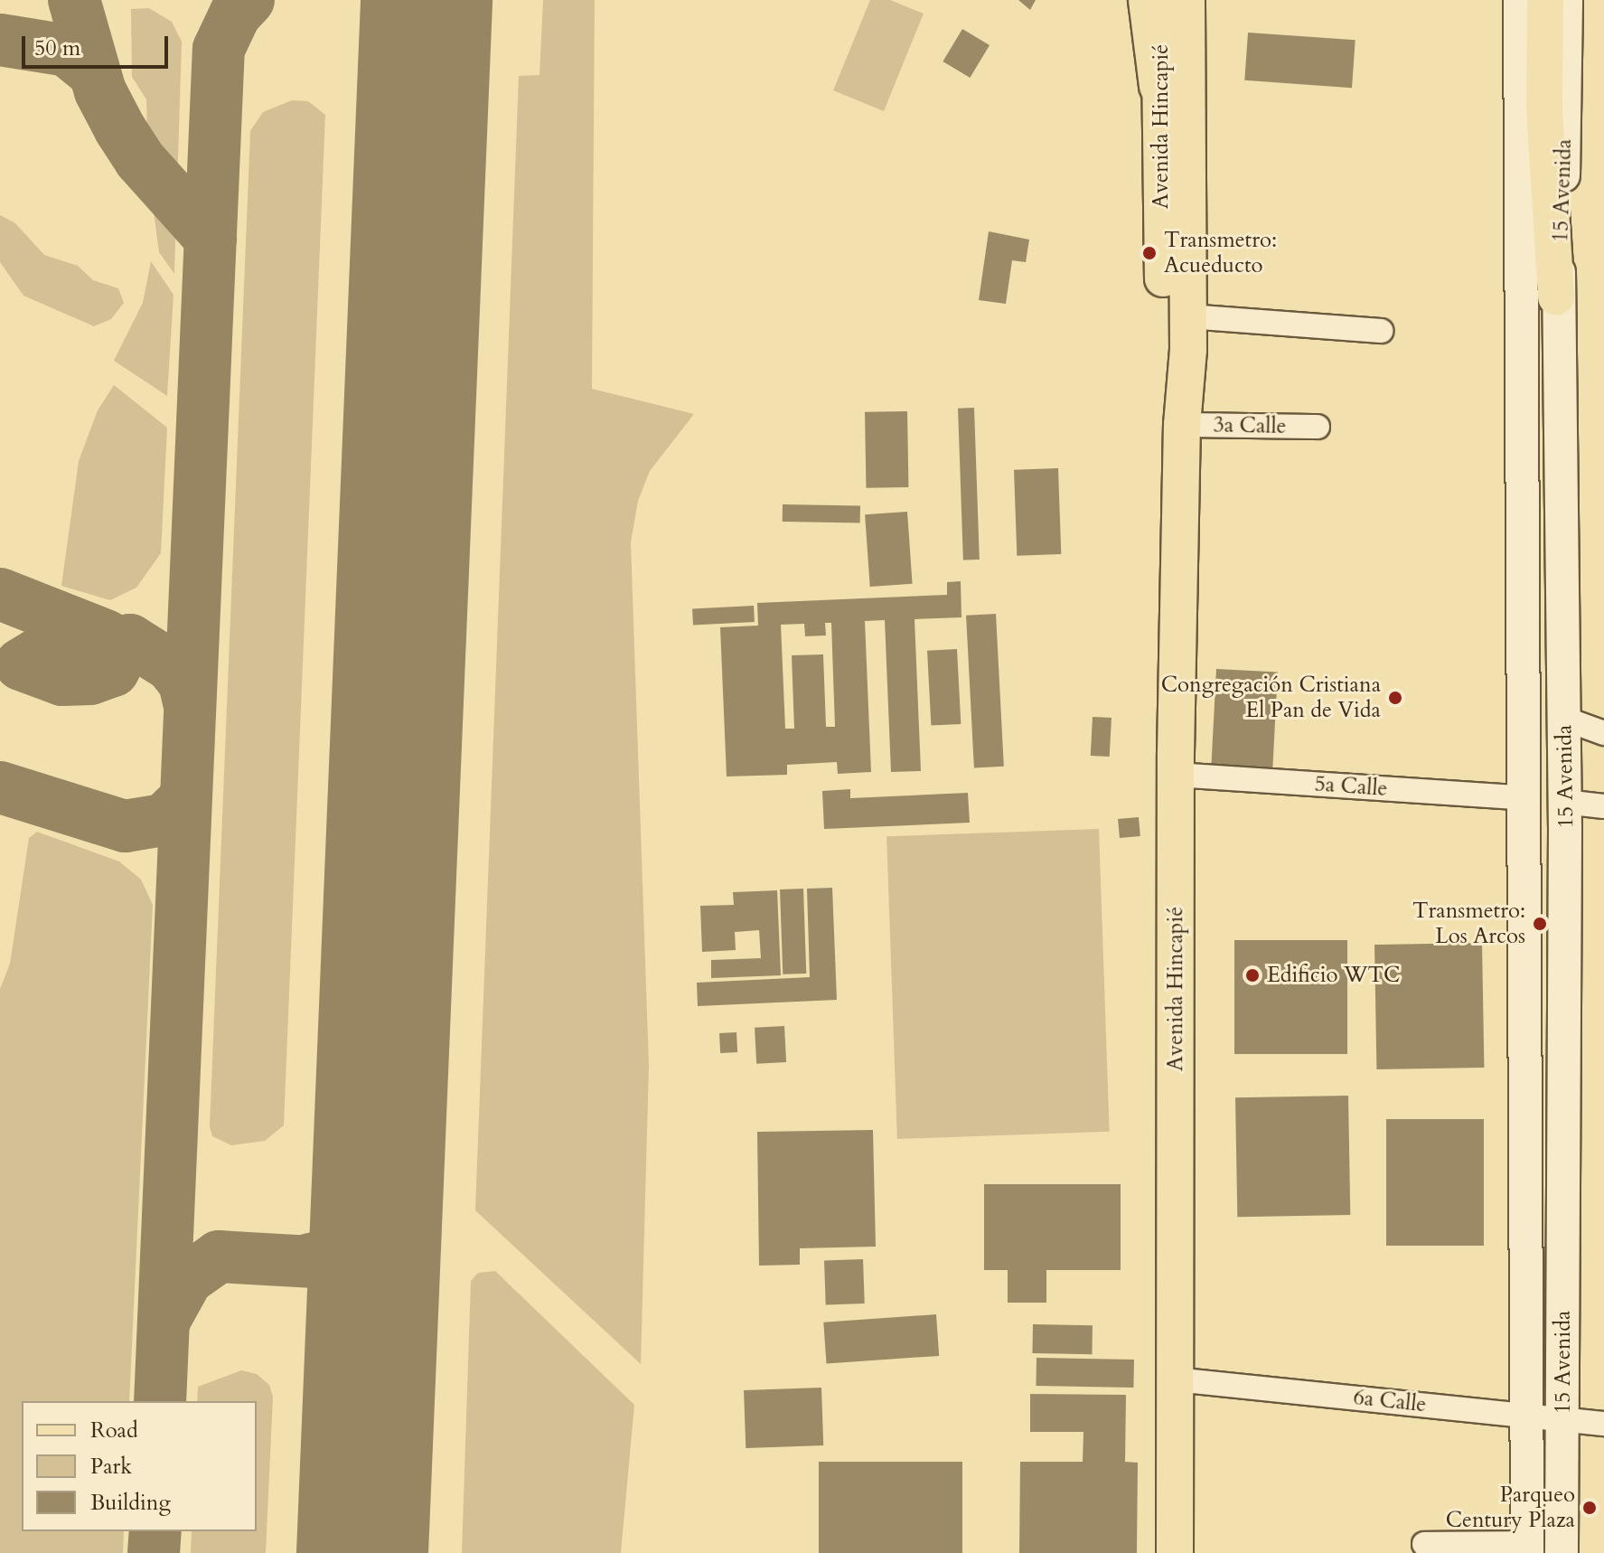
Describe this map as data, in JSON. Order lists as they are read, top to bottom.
{
  "streets": {
    "main road": ["Avenida Hincapié"],
    "street": [
      "15 Avenida",
      "3a Calle",
      "5a Calle",
      "6a Calle"
    ]
  },
  "crossings": [
    ["Avenida Hincapié", "3a Calle"],
    ["Avenida Hincapié", "5a Calle"],
    ["Avenida Hincapié", "6a Calle"],
    ["15 Avenida", "5a Calle"],
    ["15 Avenida", "6a Calle"]
  ],
  "places": [
    "Transmetro: Acueducto",
    "Congregación Cristiana El Pan de Vida",
    "Transmetro: Los Arcos",
    "Edificio WTC",
    "Parqueo Century Plaza"
  ],
  "legend": ["Road", "Park", "Building"],
  "scale_bar": "50 m"
}
